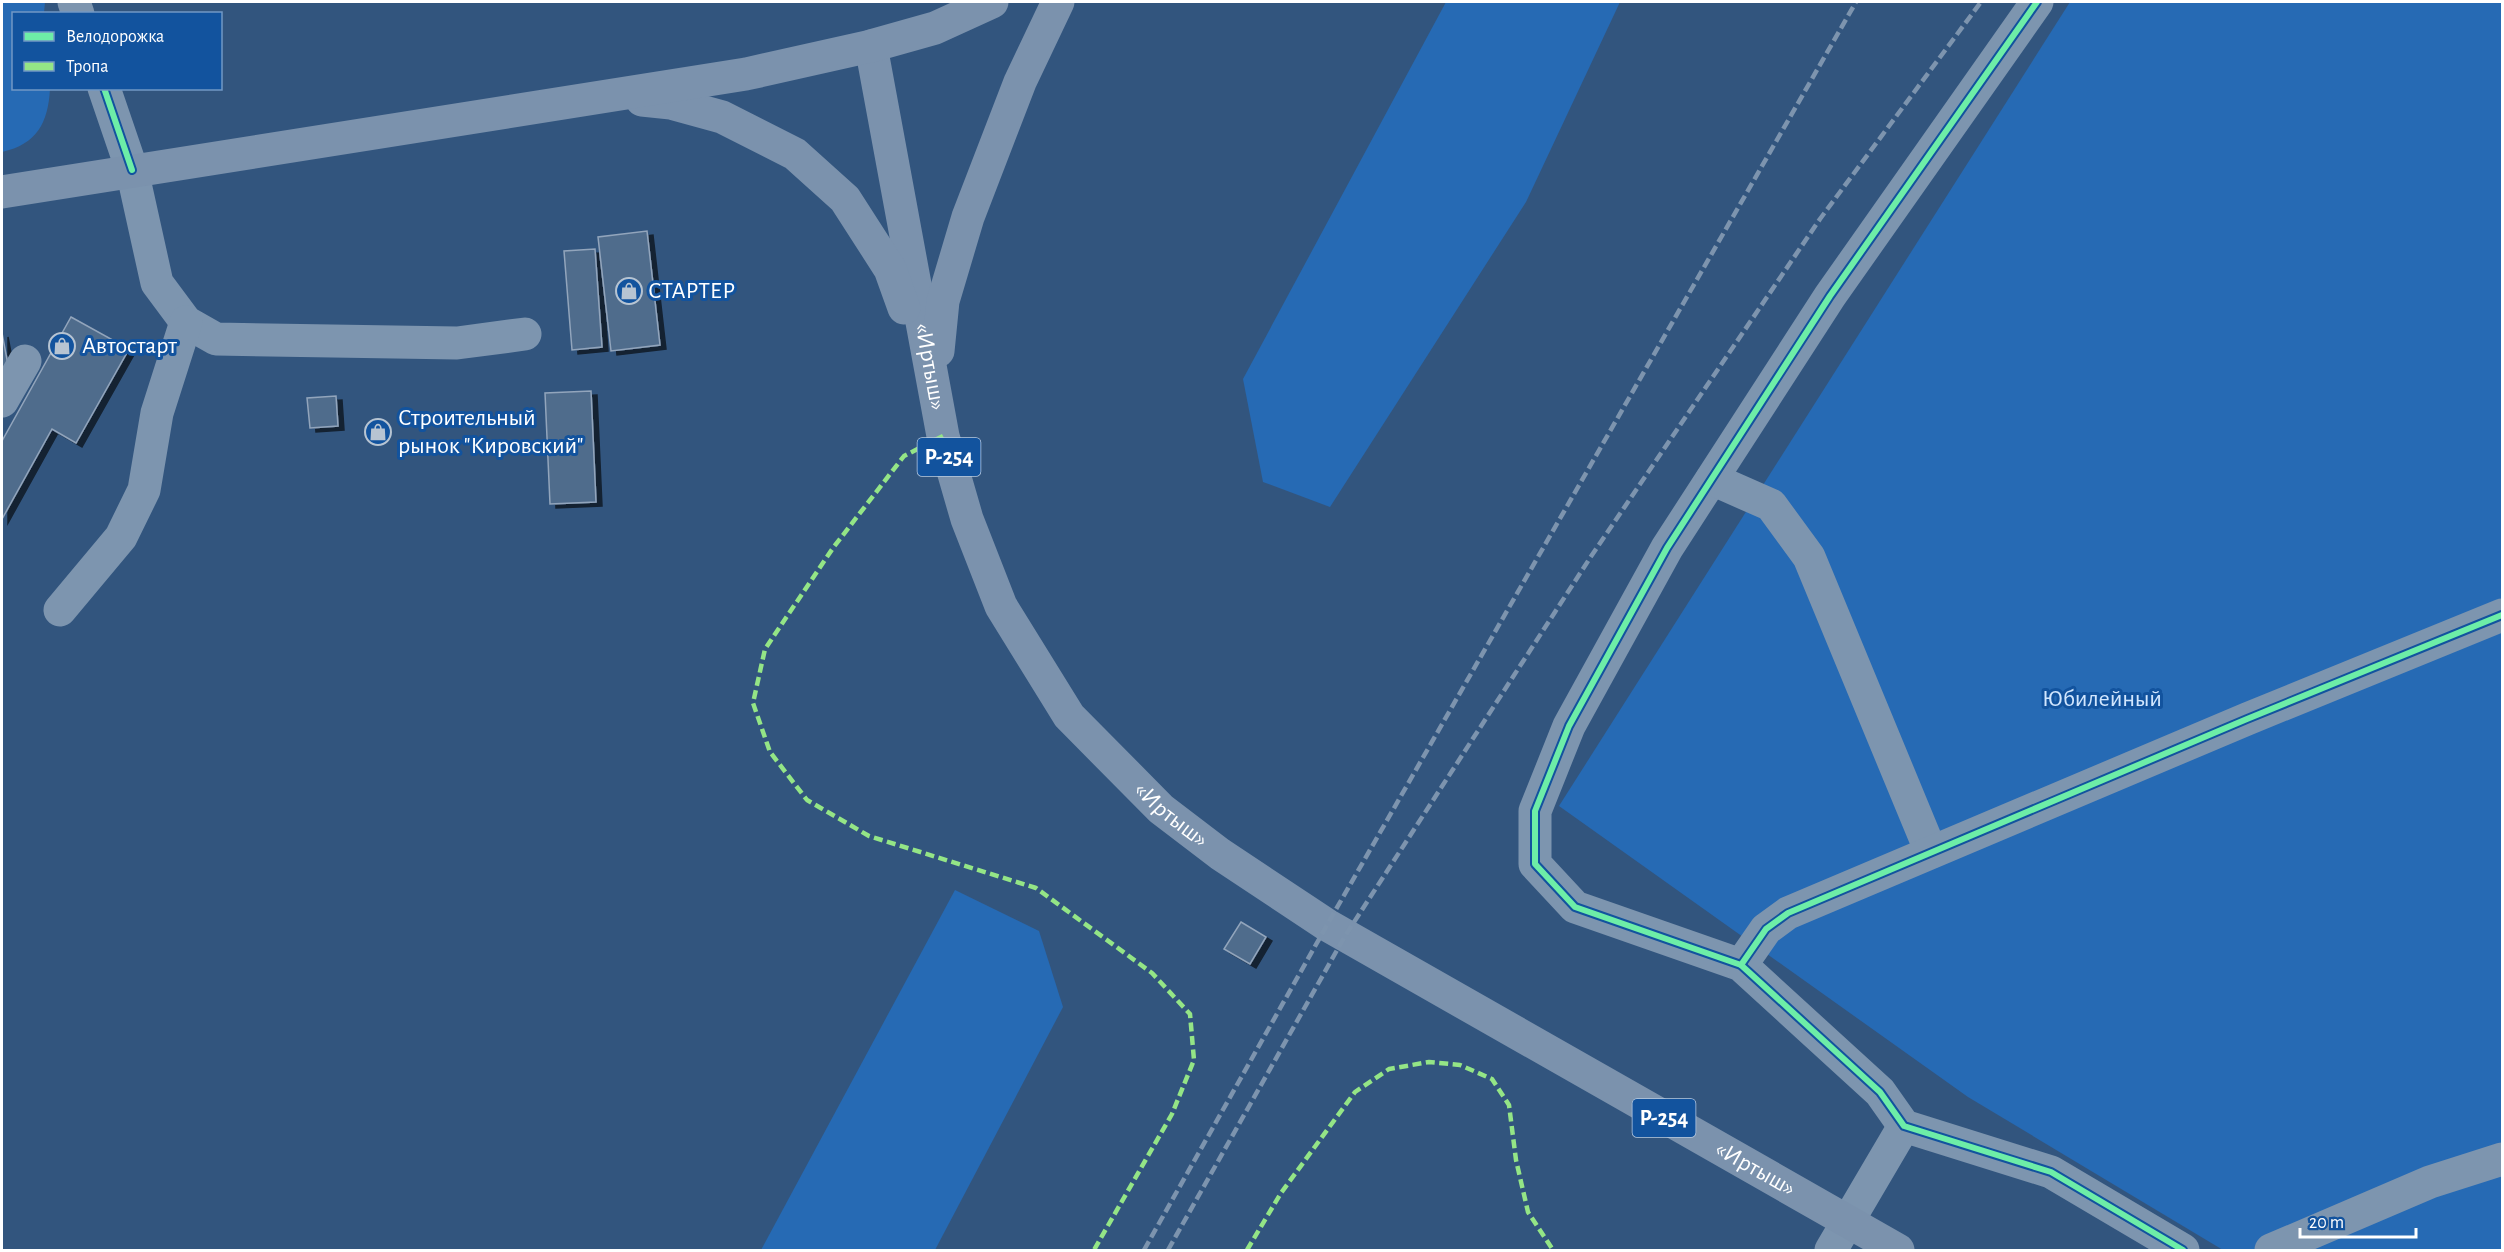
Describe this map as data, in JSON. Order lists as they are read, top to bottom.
{
  "streets": {
    "main road": ["«Иртыш»", "Р-254"]
  },
  "parks": ["Юбилейный"],
  "places": {
    "shop": ["СТАРТЕР", "Автостарт", "Строительный рынок \"Кировский\""]
  },
  "legend": ["Велодорожка", "Тропа"],
  "scale_bar": "20 m"
}
